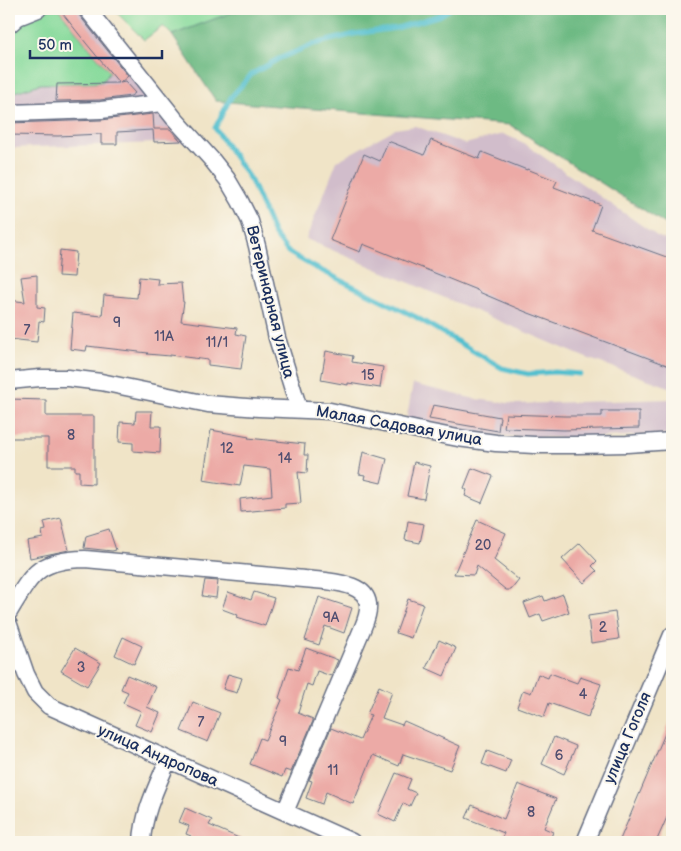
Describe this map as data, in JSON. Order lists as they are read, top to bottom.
{
  "streets": {
    "street": [
      "Ветеринарная улица",
      "Малая Садовая улица",
      "улица Гоголя",
      "улица Андропова"
    ]
  },
  "crossings": [
    ["Ветеринарная улица", "Малая Садовая улица"]
  ],
  "house_numbers": [
    "9",
    "7",
    "11А",
    "11/1",
    "15",
    "8",
    "12",
    "14",
    "20",
    "9А",
    "2",
    "3",
    "4",
    "7",
    "9",
    "6",
    "11",
    "8"
  ],
  "scale_bar": "50 m"
}
